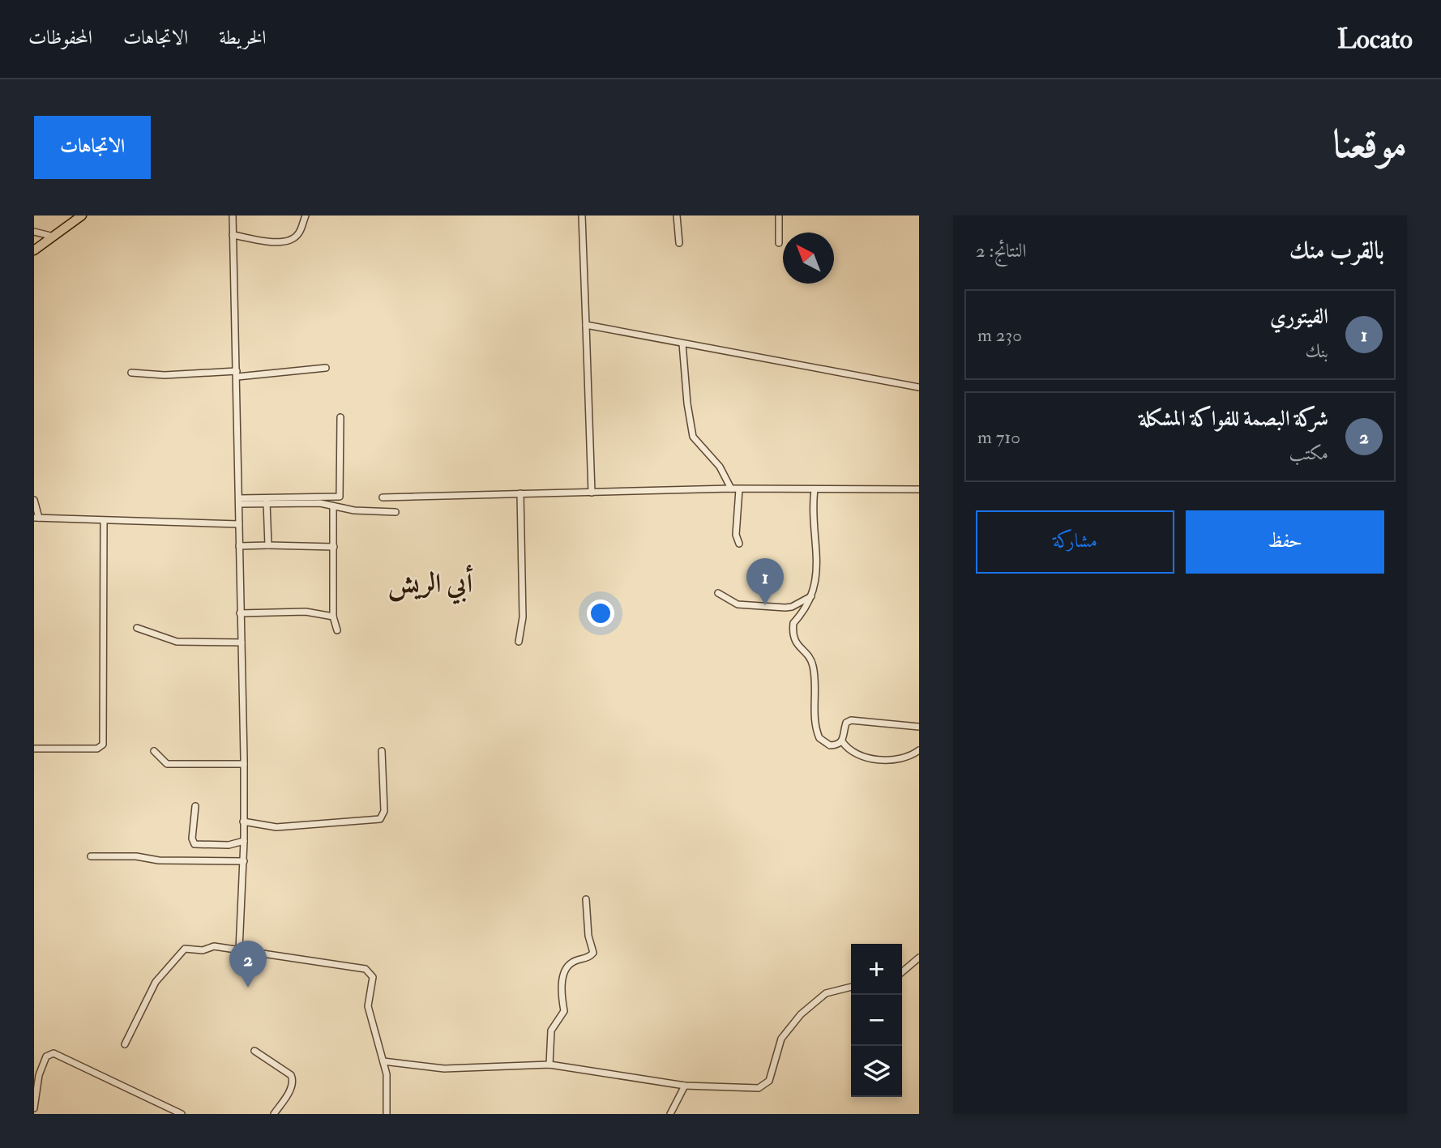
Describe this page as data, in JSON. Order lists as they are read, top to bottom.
{
  "districts": ["أبي الريش"],
  "north": "top left",
  "page": {
    "header": "Locato",
    "nav": ["الخريطة", "الاتجاهات", "المحفوظات"],
    "title": "موقعنا",
    "buttons": [
      "الاتجاهات",
      ["حفظ", "مشاركة"]
    ],
    "heading": ["بالقرب منك", "النتائج: 2"],
    "list": [
      {
        "mark": "1",
        "name": "الفيتوري",
        "note": "بنك",
        "value": "230 m"
      },
      {
        "mark": "2",
        "name": "شركة البصمة للفواكة المشكلة",
        "note": "مكتب",
        "value": "710 m"
      }
    ],
    "pins": ["1", "2"],
    "map_buttons": ["+", "−"]
  }
}
